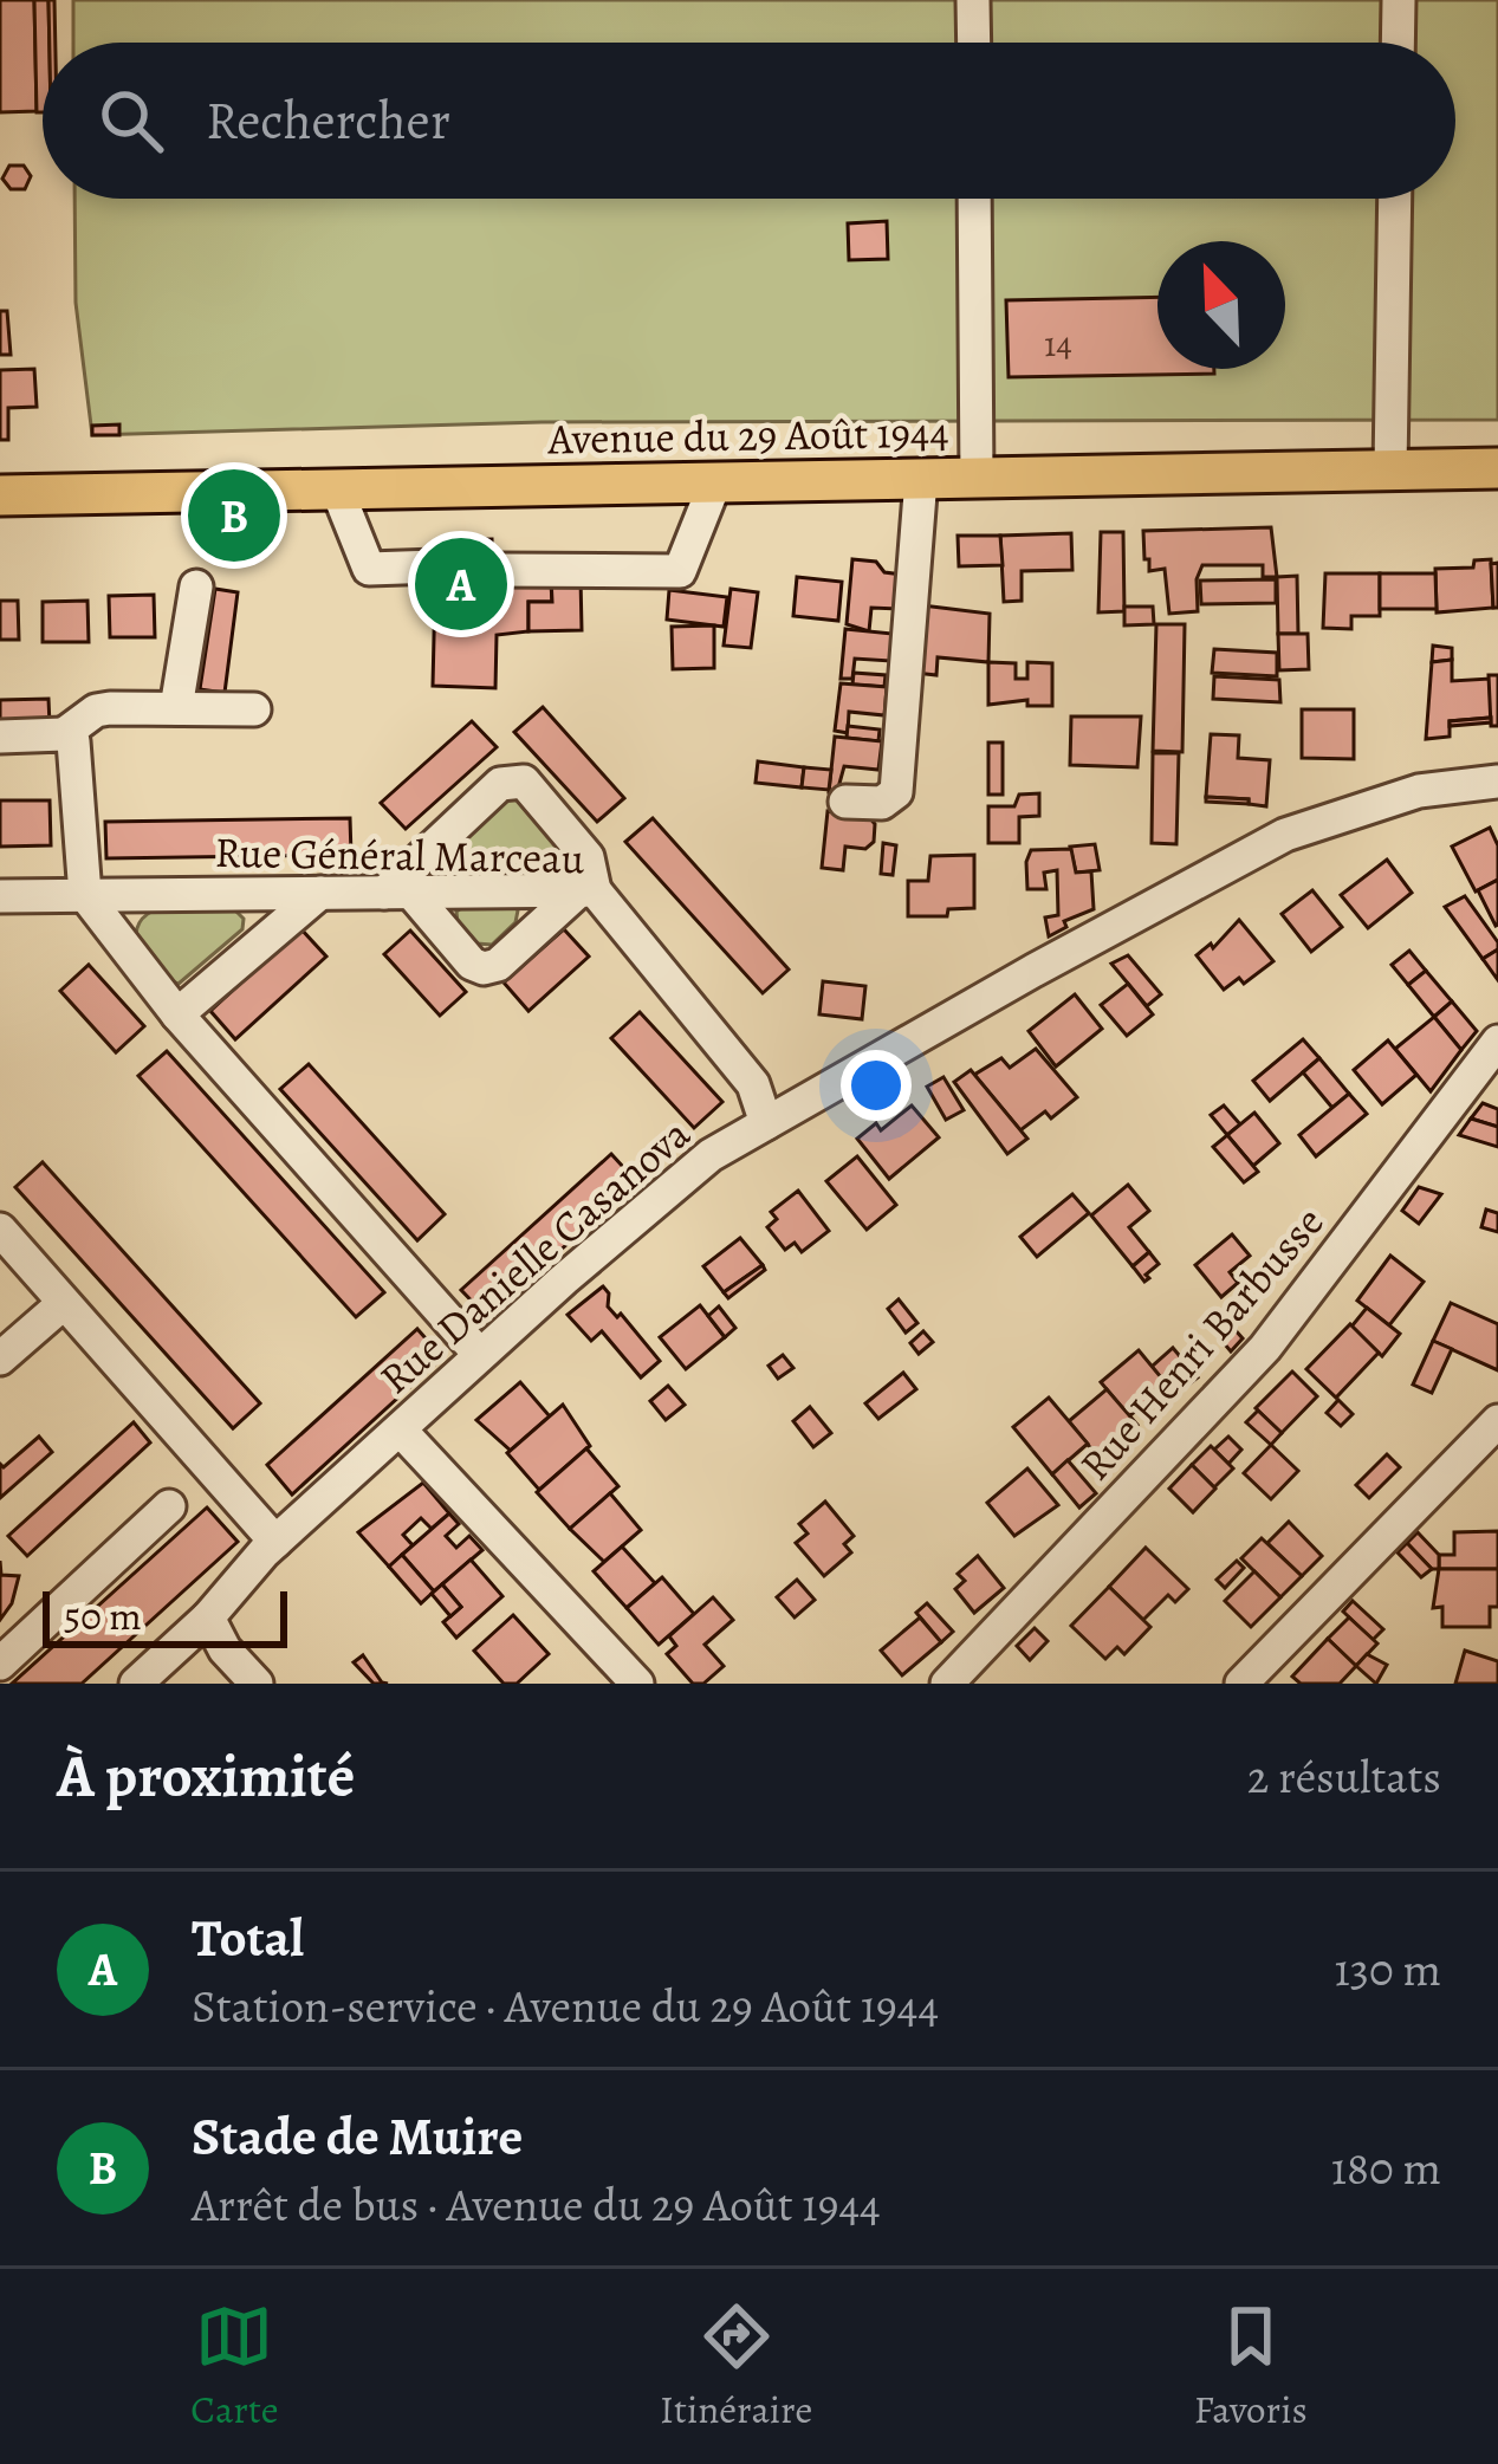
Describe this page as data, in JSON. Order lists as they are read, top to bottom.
{
  "streets": {
    "main road": ["Avenue du 29 Août 1944"],
    "street": ["Rue Général Marceau", "Rue Danielle Casanova", "Rue Henri Barbusse"]
  },
  "crossings": [
    ["Rue Général Marceau", "Rue Danielle Casanova"]
  ],
  "house_numbers": ["14"],
  "scale_bar": "50 m",
  "north": "top left",
  "page": {
    "search": "Rechercher",
    "pins": ["B", "A"],
    "scale": "50 m",
    "heading": ["À proximité", "2 résultats"],
    "list": [
      {
        "mark": "A",
        "name": "Total",
        "note": "Station-service · Avenue du 29 Août 1944",
        "value": "130 m"
      },
      {
        "mark": "B",
        "name": "Stade de Muire",
        "note": "Arrêt de bus · Avenue du 29 Août 1944",
        "value": "180 m"
      }
    ],
    "nav": ["Carte", "Itinéraire", "Favoris"]
  }
}
